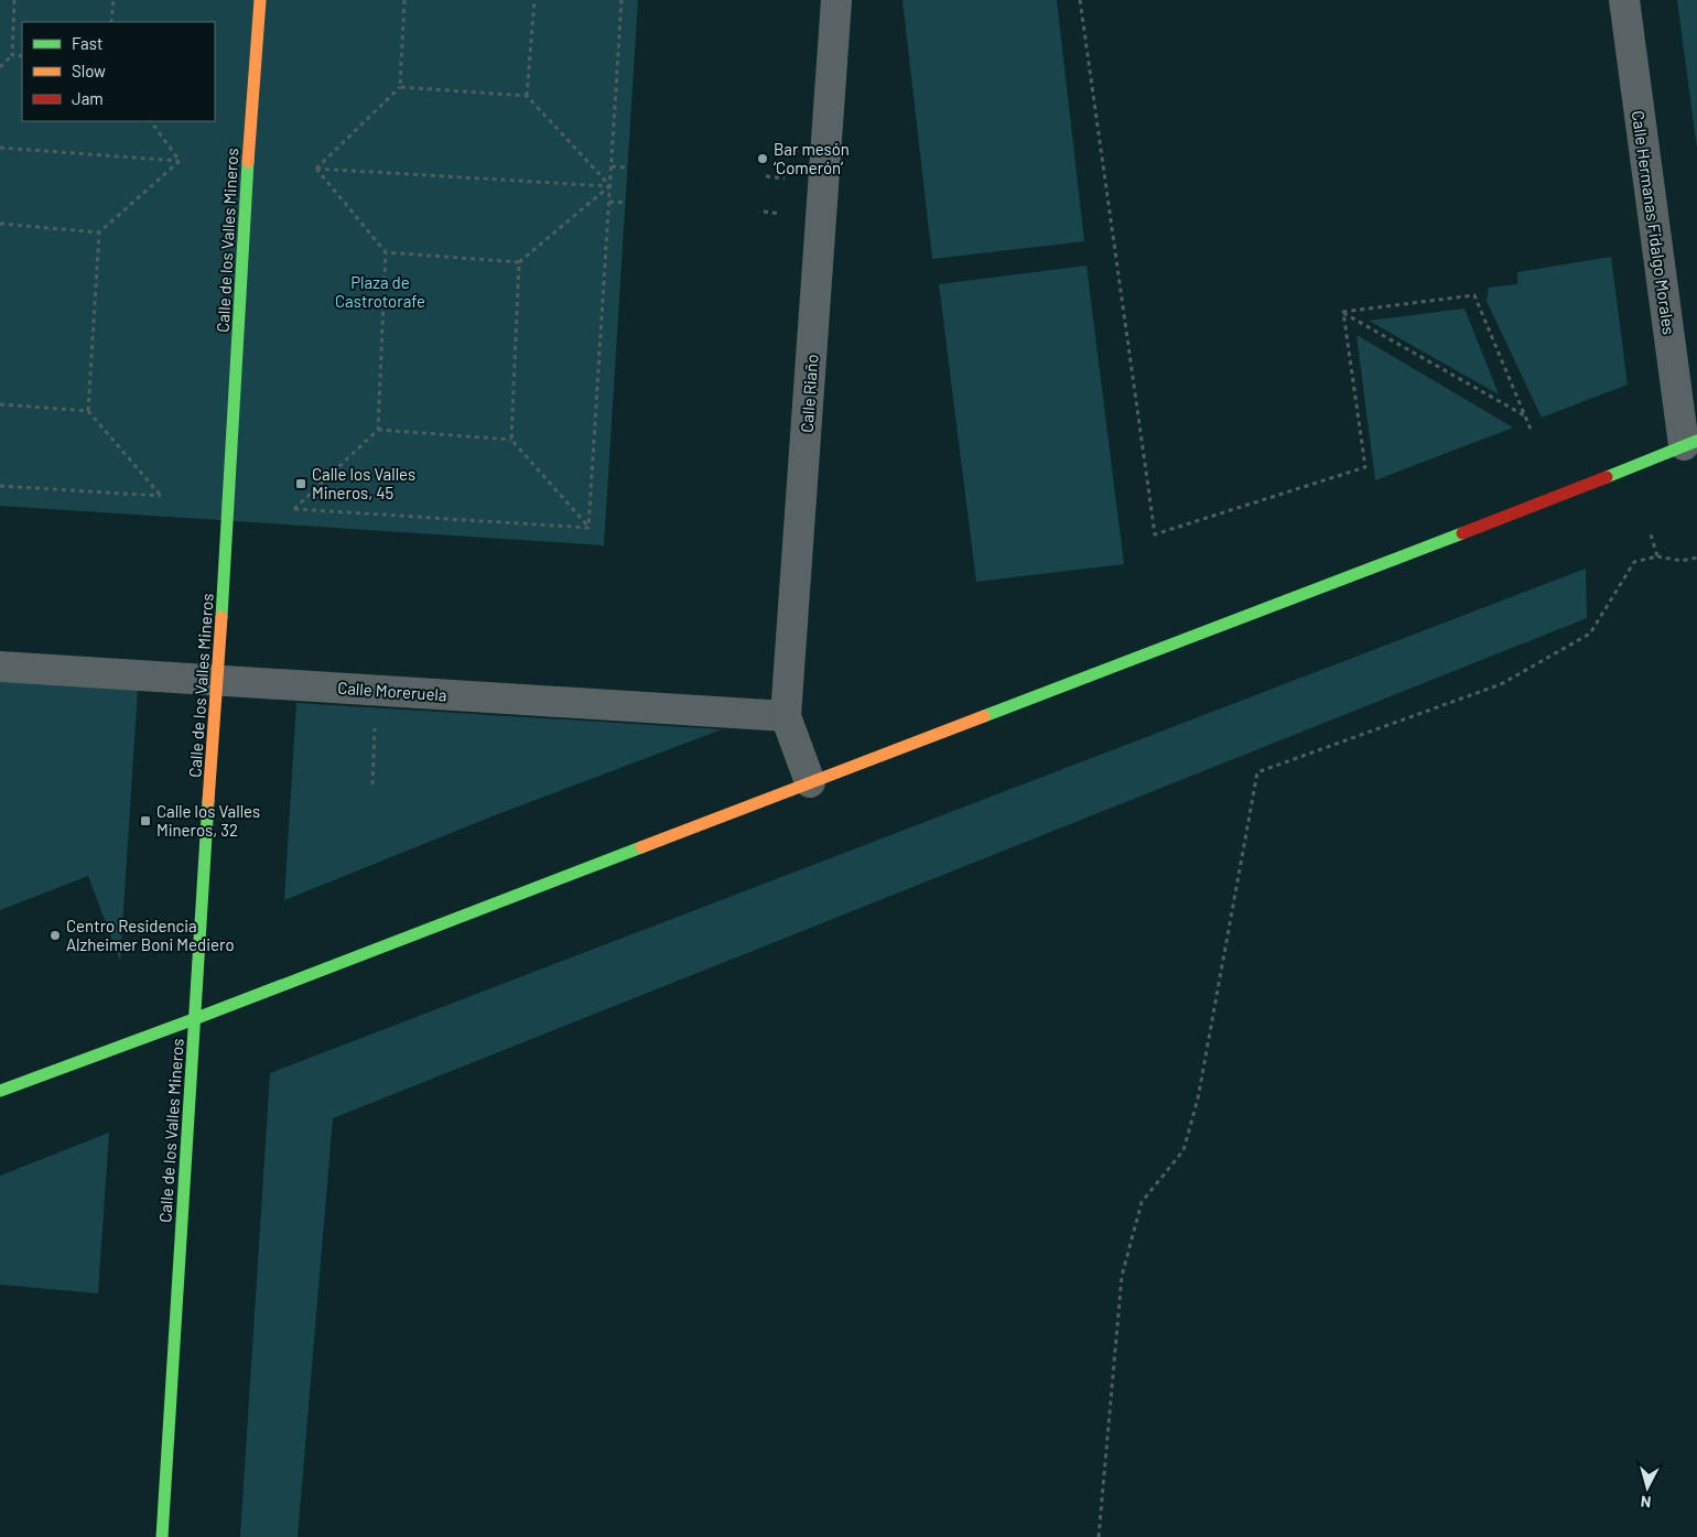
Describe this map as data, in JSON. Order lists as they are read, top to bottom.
{
  "streets": {
    "main road": ["Calle de los Valles Mineros"],
    "street": ["Calle Hermanas Fidalgo Morales", "Calle Riaño", "Calle Moreruela"]
  },
  "crossings": [
    ["Calle de los Valles Mineros", "Calle Moreruela"],
    ["Calle Riaño", "Calle Moreruela"]
  ],
  "parks": ["Plaza de Castrotorafe"],
  "places": {
    "other": ["Bar mesón ‘Comerón’", "Centro Residencia Alzheimer Boni Mediero"],
    "transit": ["Calle los Valles Mineros, 45", "Calle los Valles Mineros, 32"]
  },
  "legend": ["Fast", "Slow", "Jam"],
  "north": "bottom"
}
